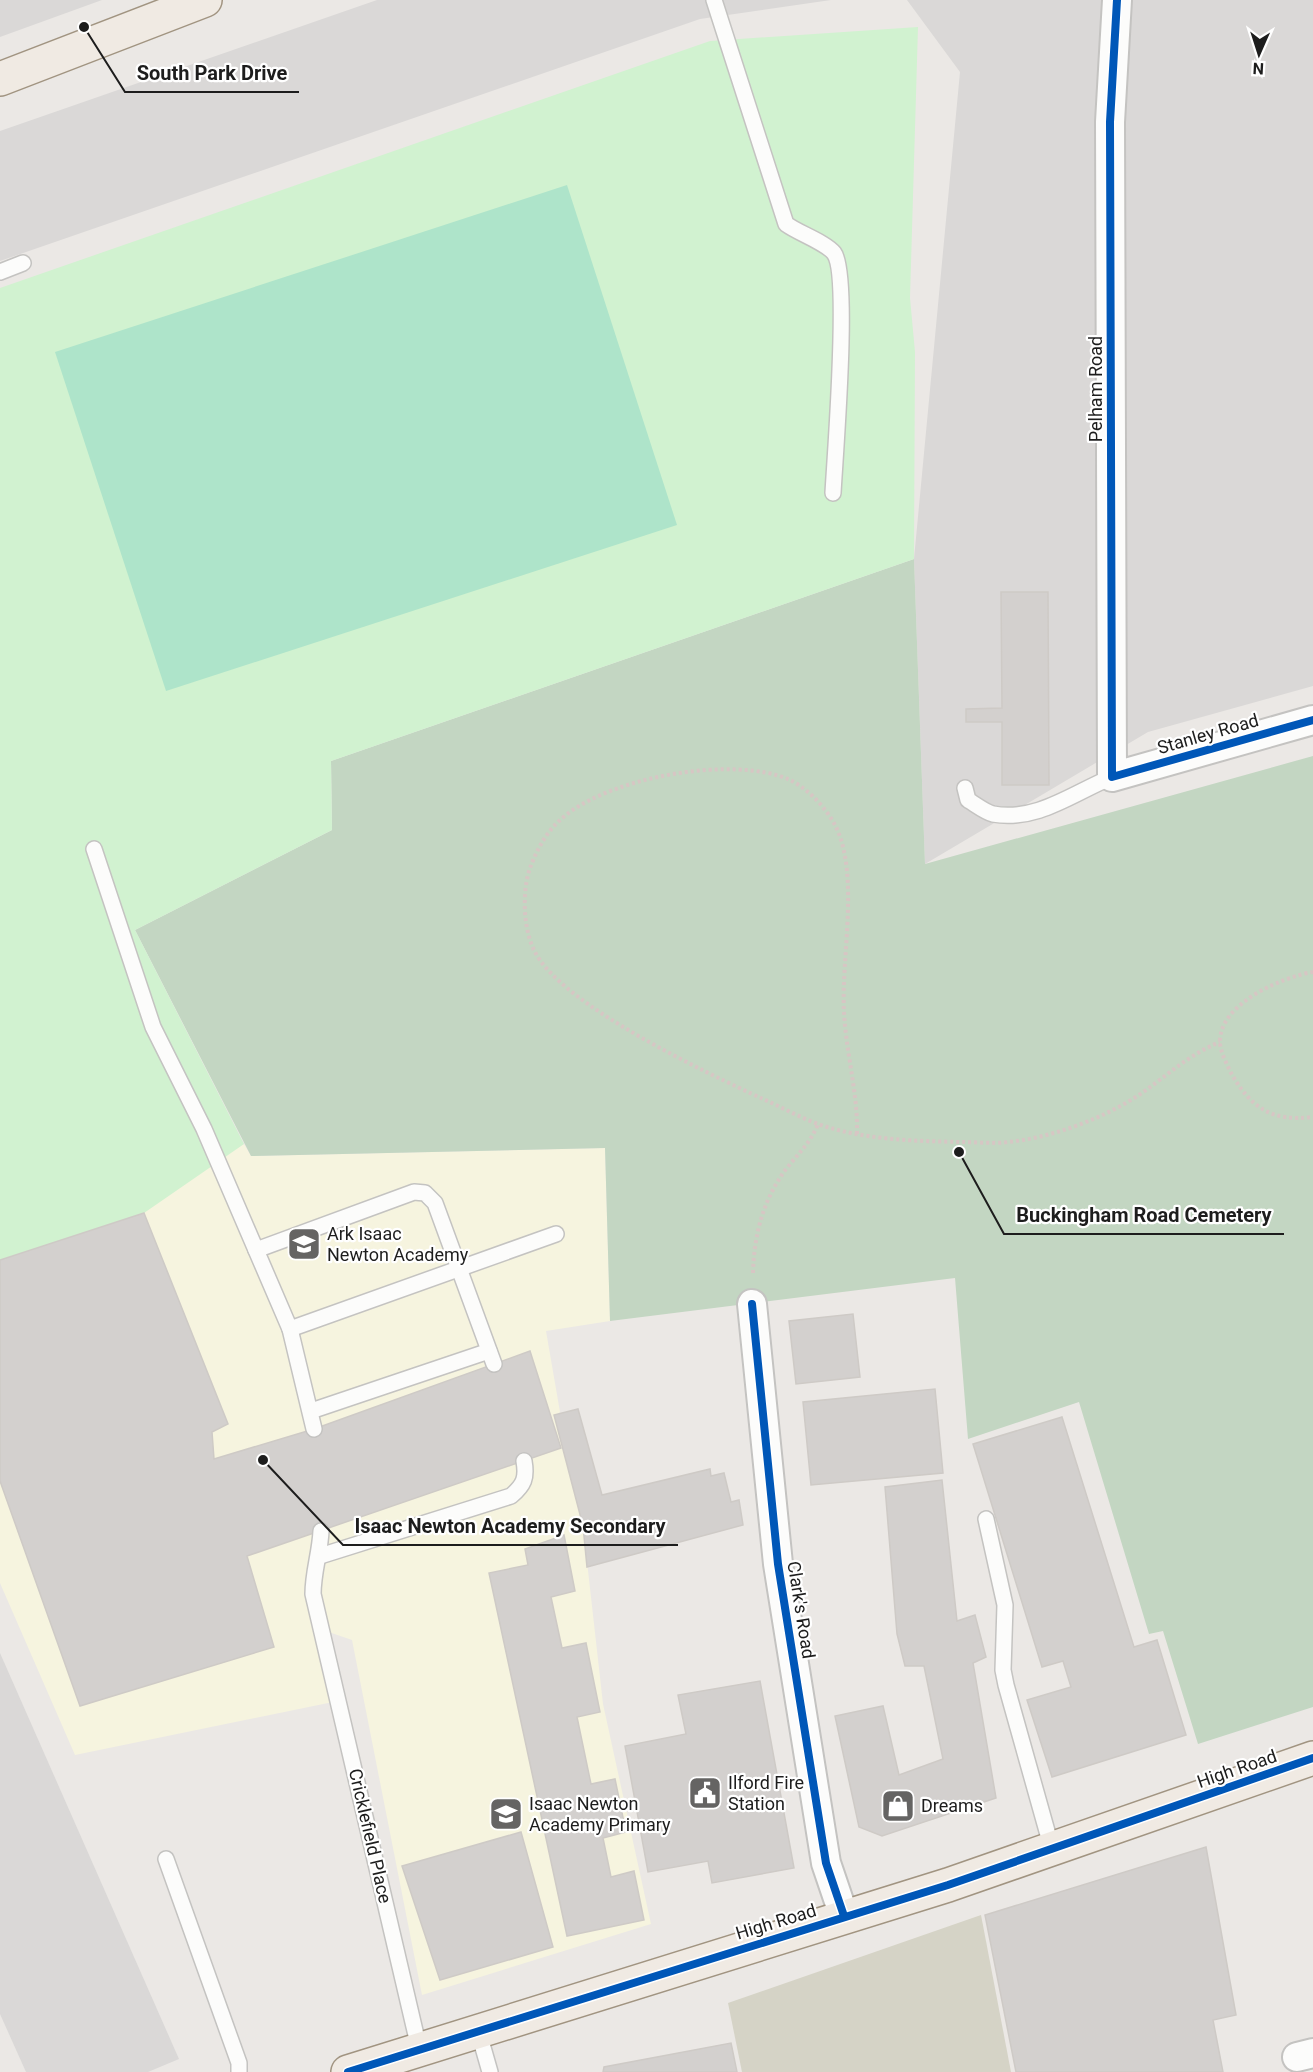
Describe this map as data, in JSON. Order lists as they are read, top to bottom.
{
  "streets": {
    "main road": ["High Road"],
    "street": ["Pelham Road", "Stanley Road", "Clark's Road"],
    "lane": ["Cricklefield Place"]
  },
  "crossings": [
    ["Pelham Road", "Stanley Road"],
    ["Clark's Road", "High Road"],
    ["High Road", "Cricklefield Place"]
  ],
  "places": {
    "other": ["South Park Drive", "Buckingham Road Cemetery", "Isaac Newton Academy Secondary"],
    "school or university": ["Ark Isaac Newton Academy", "Isaac Newton Academy Primary"],
    "public building": ["Ilford Fire Station"],
    "shop": ["Dreams"]
  },
  "north": "bottom"
}
